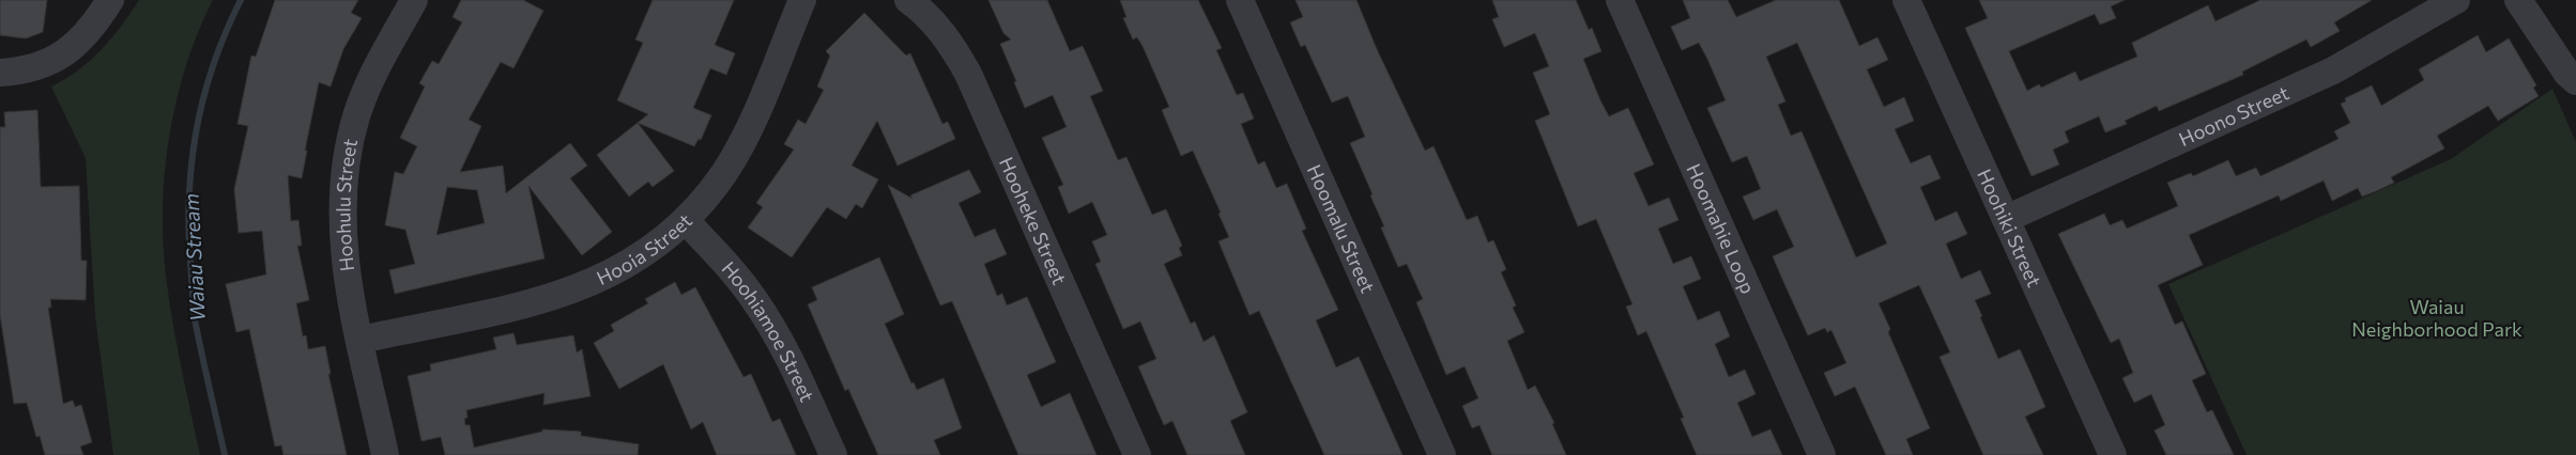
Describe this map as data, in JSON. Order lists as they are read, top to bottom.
{
  "streets": {
    "street": [
      "Hoono Street",
      "Hoohulu Street",
      "Hooheke Street",
      "Hoomalu Street",
      "Hoomahie Loop",
      "Hoohiki Street",
      "Hooia Street",
      "Hoohiamoe Street"
    ]
  },
  "crossings": [
    ["Hoono Street", "Hoohiki Street"],
    ["Hoohulu Street", "Hooia Street"],
    ["Hooia Street", "Hoohiamoe Street"]
  ],
  "water": ["Waiau Stream"],
  "parks": ["Waiau Neighborhood Park"]
}
